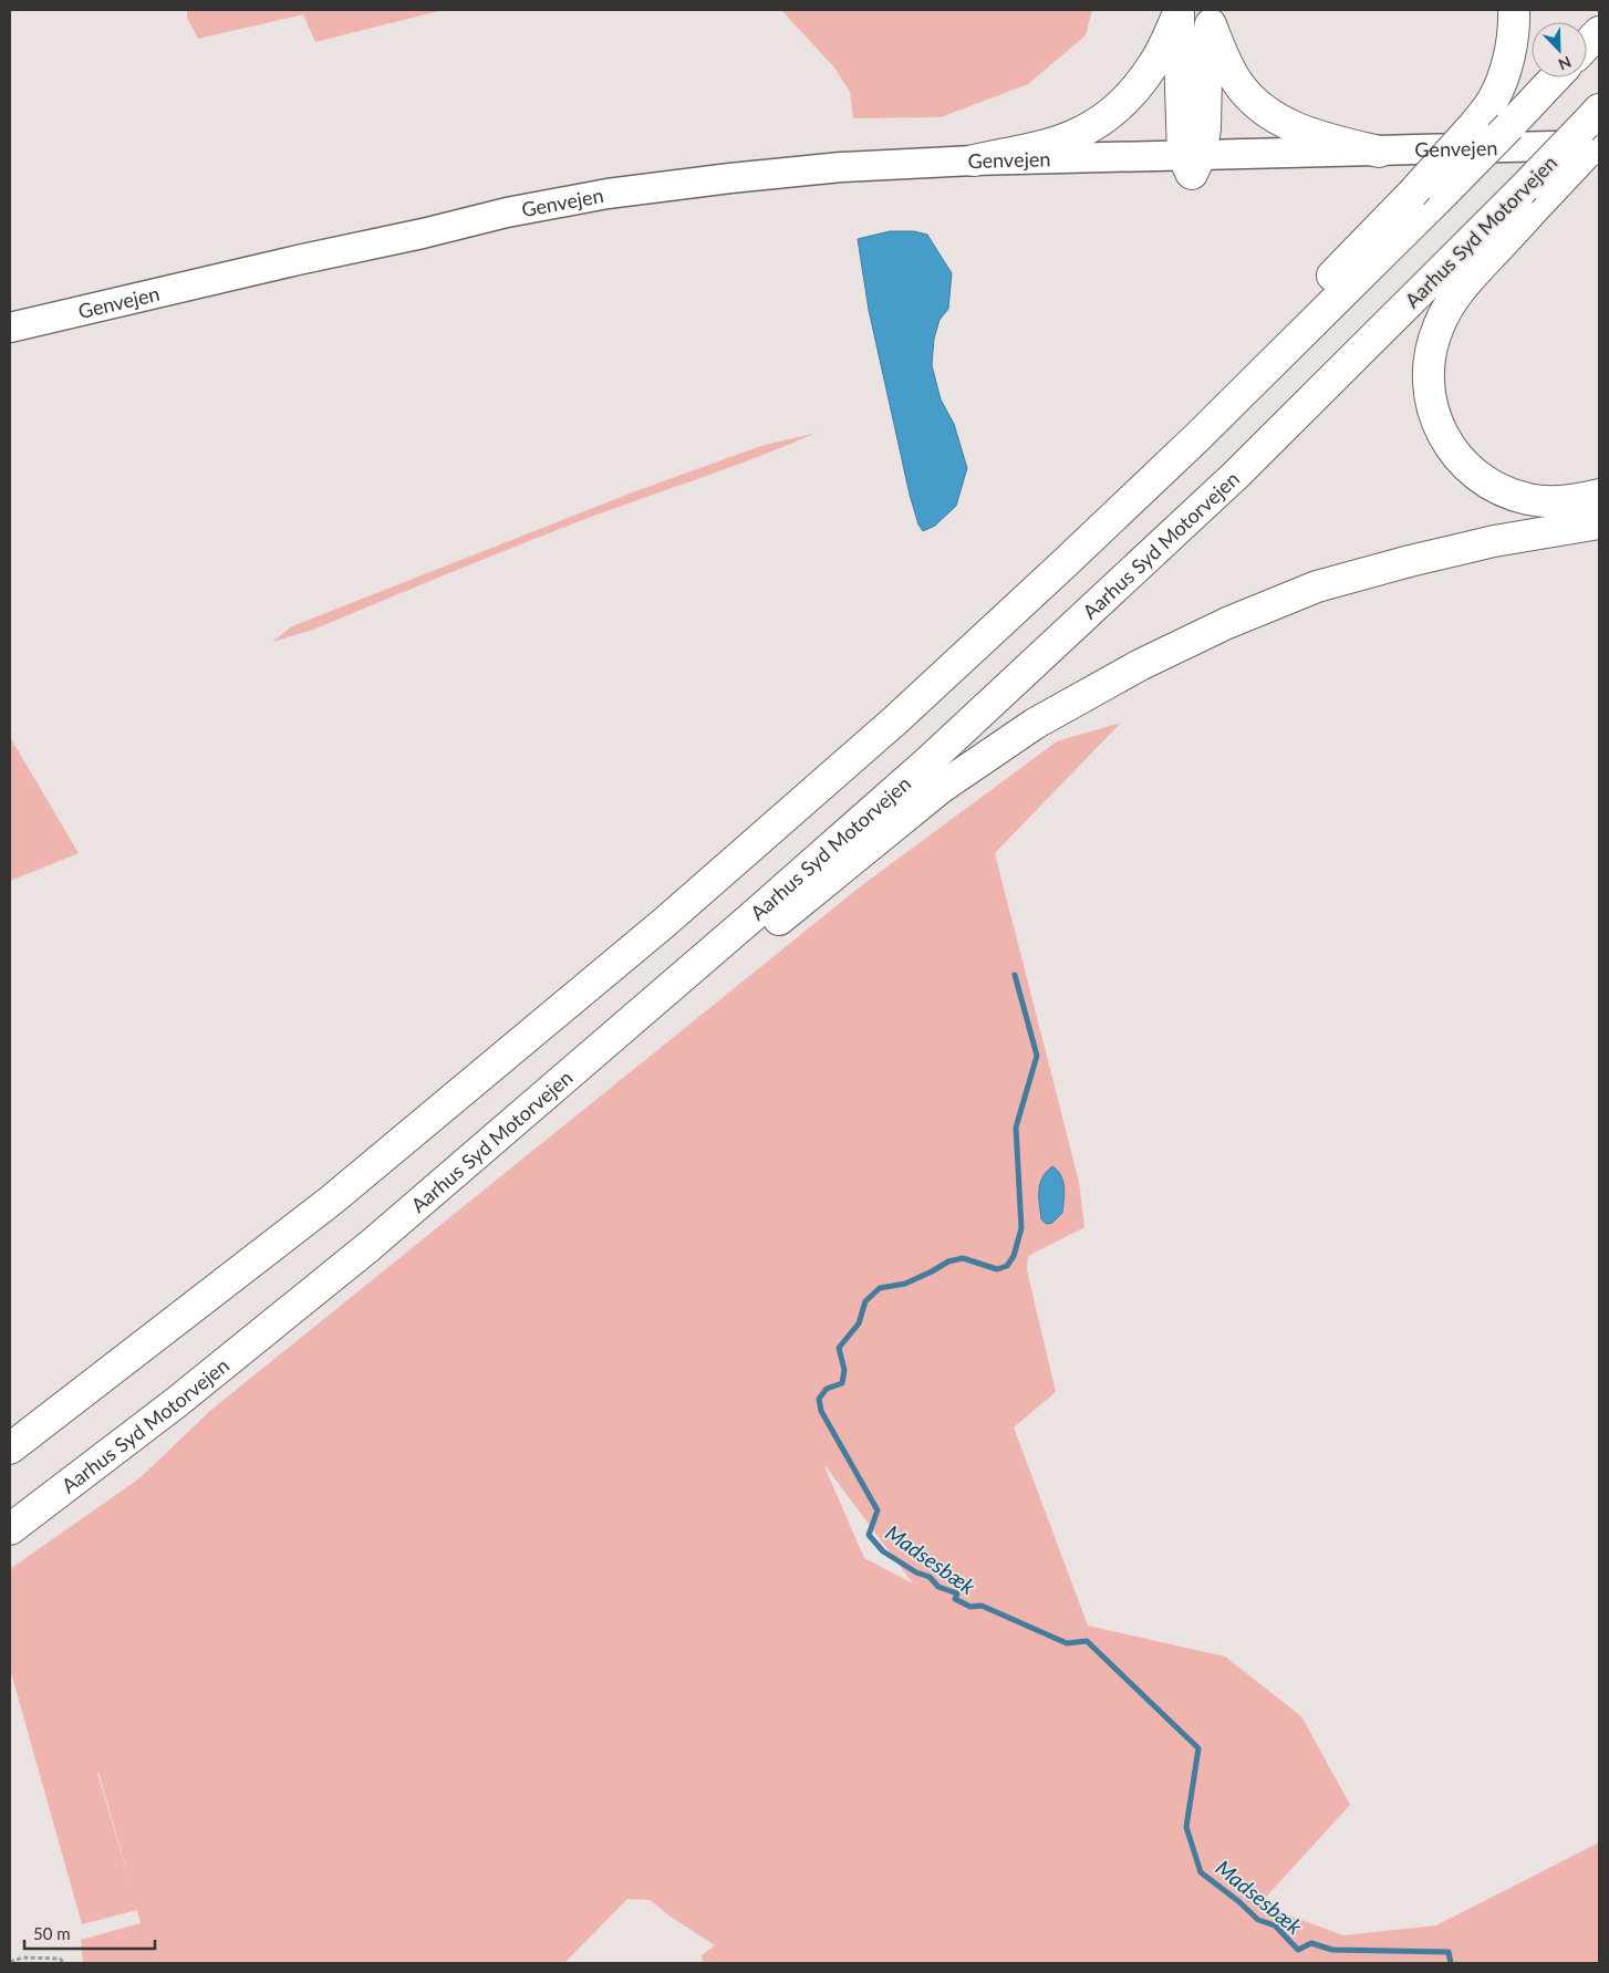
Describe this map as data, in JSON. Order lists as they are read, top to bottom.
{
  "streets": {
    "highway": ["Aarhus Syd Motorvejen"],
    "street": ["Genvejen"]
  },
  "crossings": [
    ["Genvejen", "Aarhus Syd Motorvejen"]
  ],
  "water": ["Madsesbæk"],
  "scale_bar": "50 m",
  "north": "bottom right"
}
